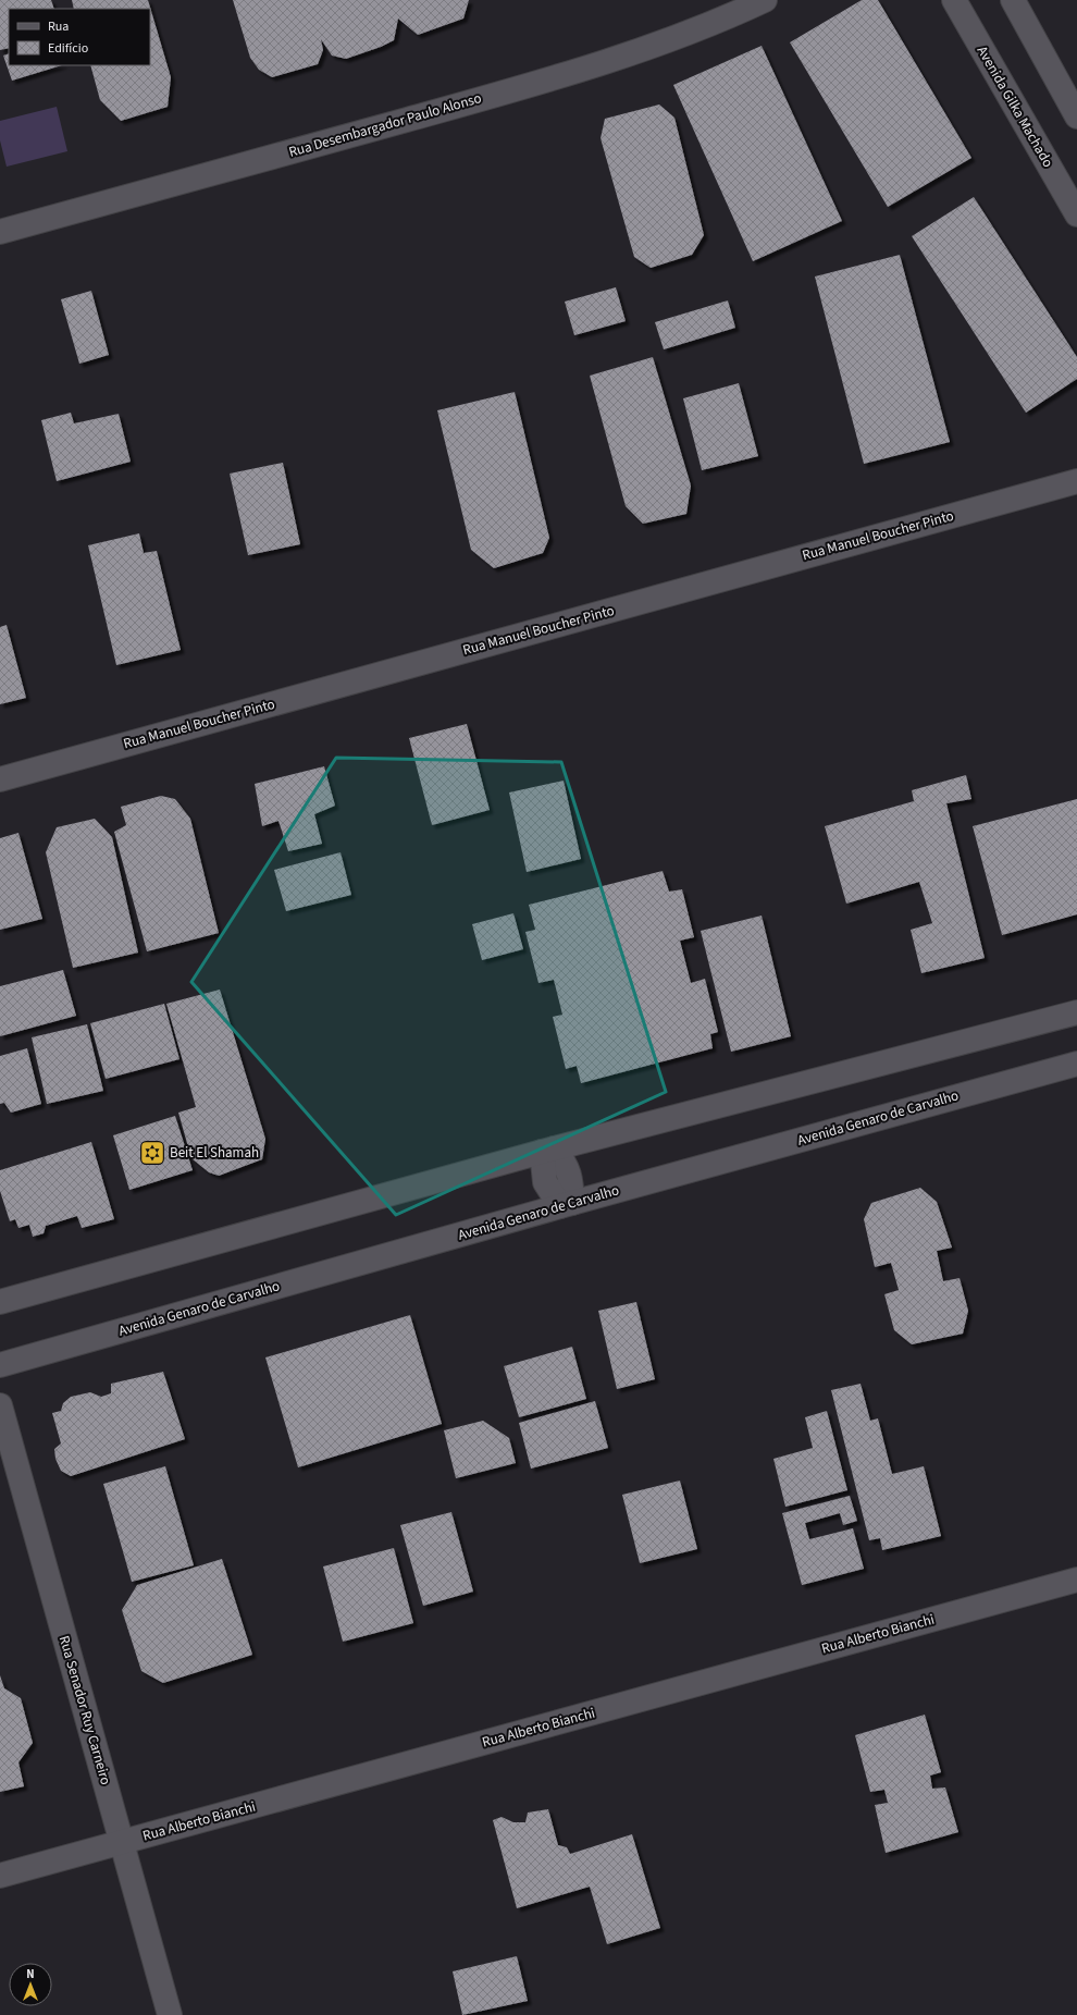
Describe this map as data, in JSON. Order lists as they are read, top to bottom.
{
  "streets": {
    "street": [
      "Avenida Gilka Machado",
      "Rua Desembargador Paulo Alonso",
      "Rua Manuel Boucher Pinto",
      "Avenida Genaro de Carvalho",
      "Rua Alberto Bianchi",
      "Rua Senador Ruy Carneiro"
    ]
  },
  "crossings": [
    ["Rua Alberto Bianchi", "Rua Senador Ruy Carneiro"]
  ],
  "places": {
    "synagogue": ["Beit El Shamah"]
  },
  "legend": ["Rua", "Edifício"],
  "north": "top"
}
